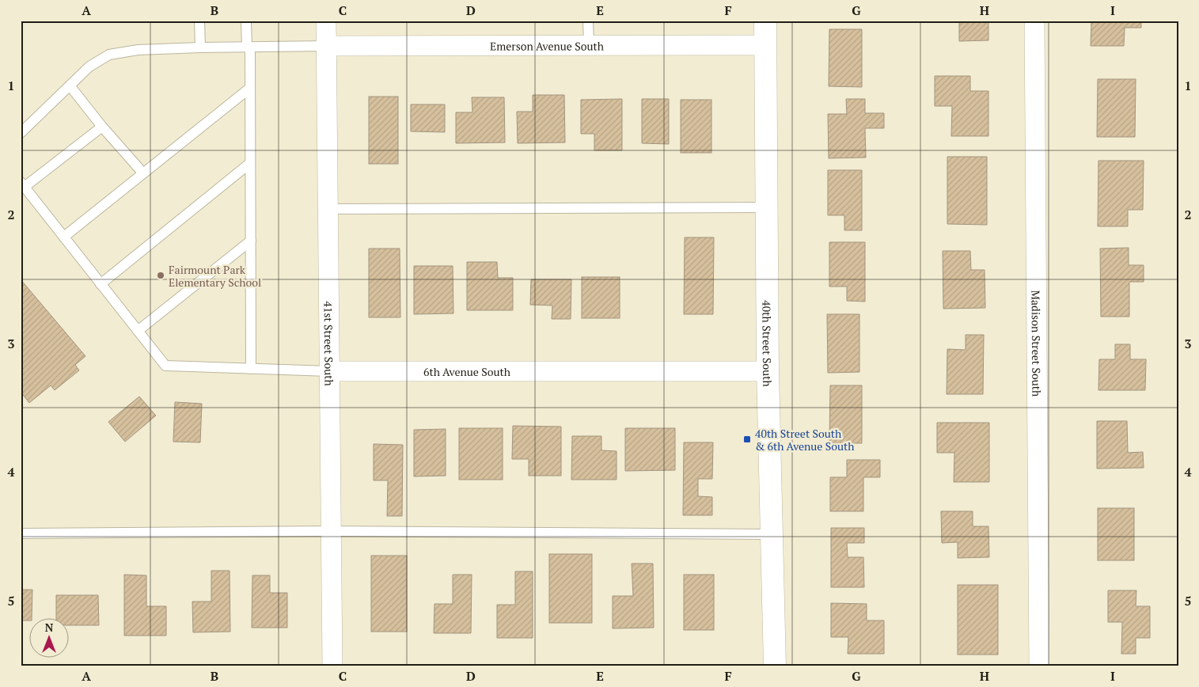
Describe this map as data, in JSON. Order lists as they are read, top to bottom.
{
  "streets": {
    "street": [
      "Emerson Avenue South",
      "41st Street South",
      "40th Street South",
      "Madison Street South",
      "6th Avenue South"
    ]
  },
  "crossings": [
    ["Emerson Avenue South", "41st Street South"],
    ["Emerson Avenue South", "40th Street South"],
    ["41st Street South", "6th Avenue South"],
    ["40th Street South", "6th Avenue South"]
  ],
  "places": {
    "other": ["Fairmount Park Elementary School"],
    "transit": ["40th Street South & 6th Avenue South"]
  },
  "north": "top",
  "grid": {
    "columns": [
      "A",
      "B",
      "C",
      "D",
      "E",
      "F",
      "G",
      "H",
      "I"
    ],
    "rows": [
      "1",
      "2",
      "3",
      "4",
      "5"
    ]
  }
}
